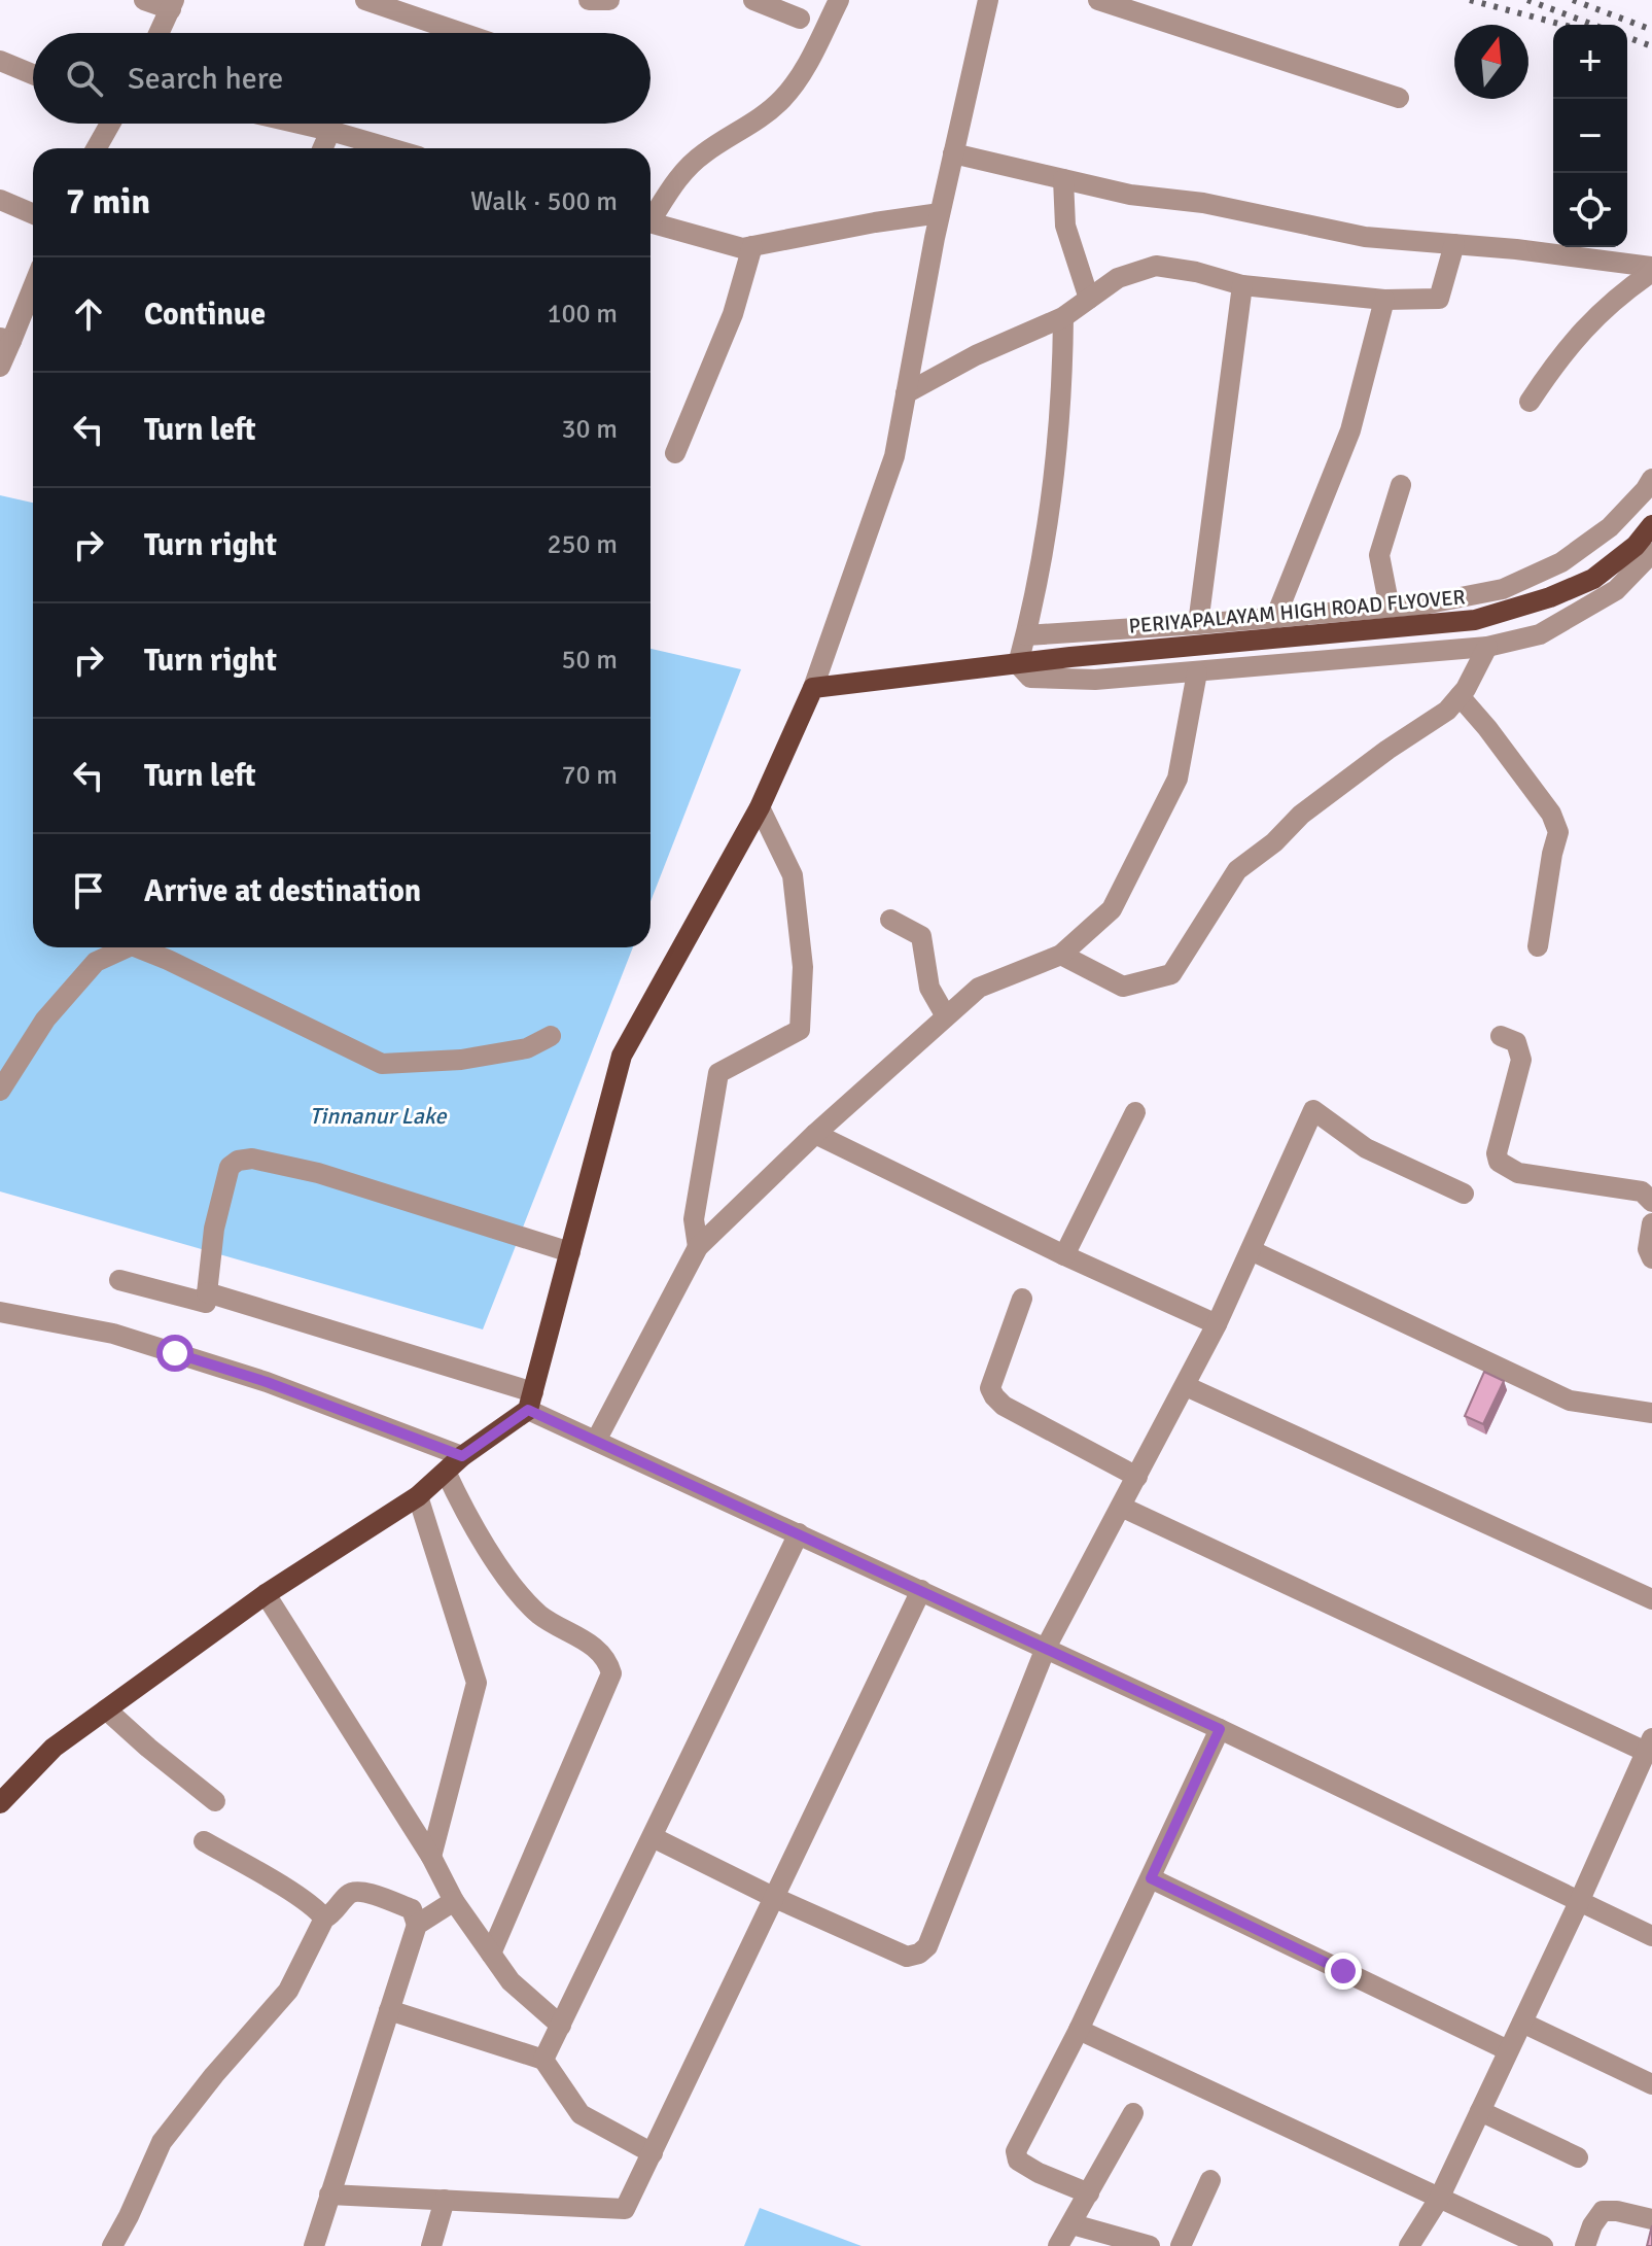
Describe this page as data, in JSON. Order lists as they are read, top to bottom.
{
  "streets": {
    "main road": ["PERIYAPALAYAM HIGH ROAD FLYOVER"]
  },
  "water": ["Tinnanur Lake"],
  "north": "top",
  "page": {
    "map_buttons": ["+", "−"],
    "search": "Search here",
    "heading": ["7 min", "Walk · 500 m"],
    "list": [
      ["Continue", "100 m"],
      ["Turn left", "30 m"],
      ["Turn right", "250 m"],
      ["Turn right", "50 m"],
      ["Turn left", "70 m"],
      "Arrive at destination"
    ]
  }
}
